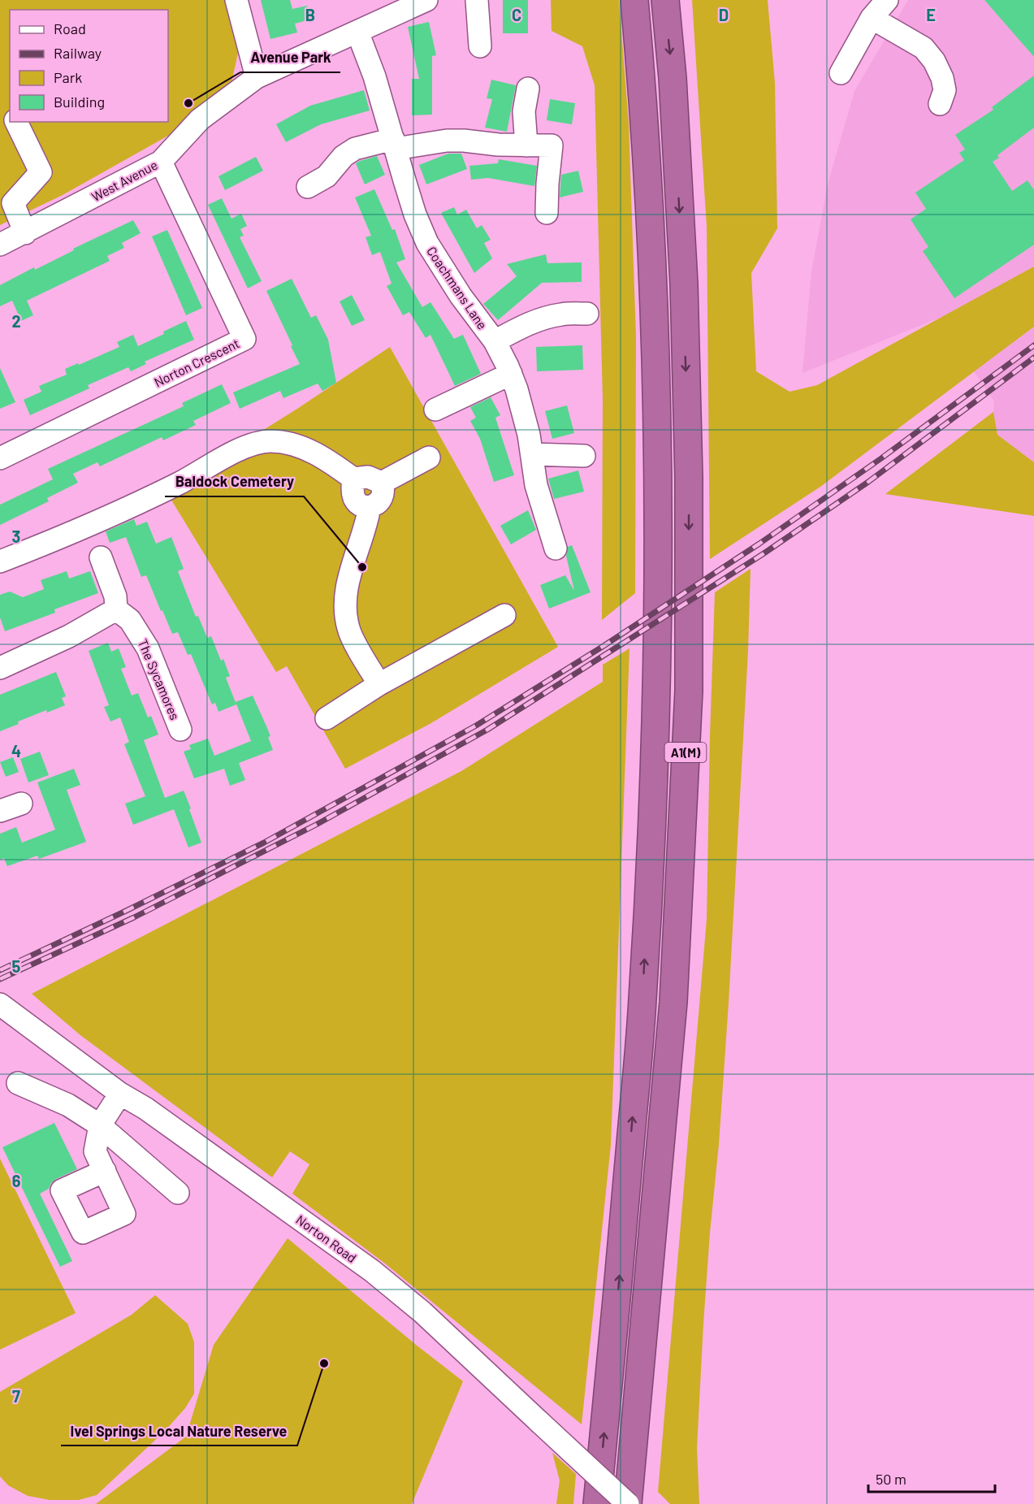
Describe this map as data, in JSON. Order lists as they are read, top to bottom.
{
  "streets": {
    "highway": ["A1(M)"],
    "street": [
      "West Avenue",
      "Coachmans Lane",
      "Norton Crescent",
      "The Sycamores",
      "Norton Road"
    ]
  },
  "crossings": [
    ["West Avenue", "Coachmans Lane"],
    ["West Avenue", "Norton Crescent"],
    ["A1(M)", "Norton Road"]
  ],
  "places": ["Avenue Park", "Baldock Cemetery", "Ivel Springs Local Nature Reserve"],
  "legend": [
    "Road",
    "Railway",
    "Park",
    "Building"
  ],
  "scale_bar": "50 m",
  "grid": {
    "columns": [
      "B",
      "C",
      "D",
      "E"
    ],
    "rows": [
      "2",
      "3",
      "4",
      "5",
      "6",
      "7"
    ]
  }
}
